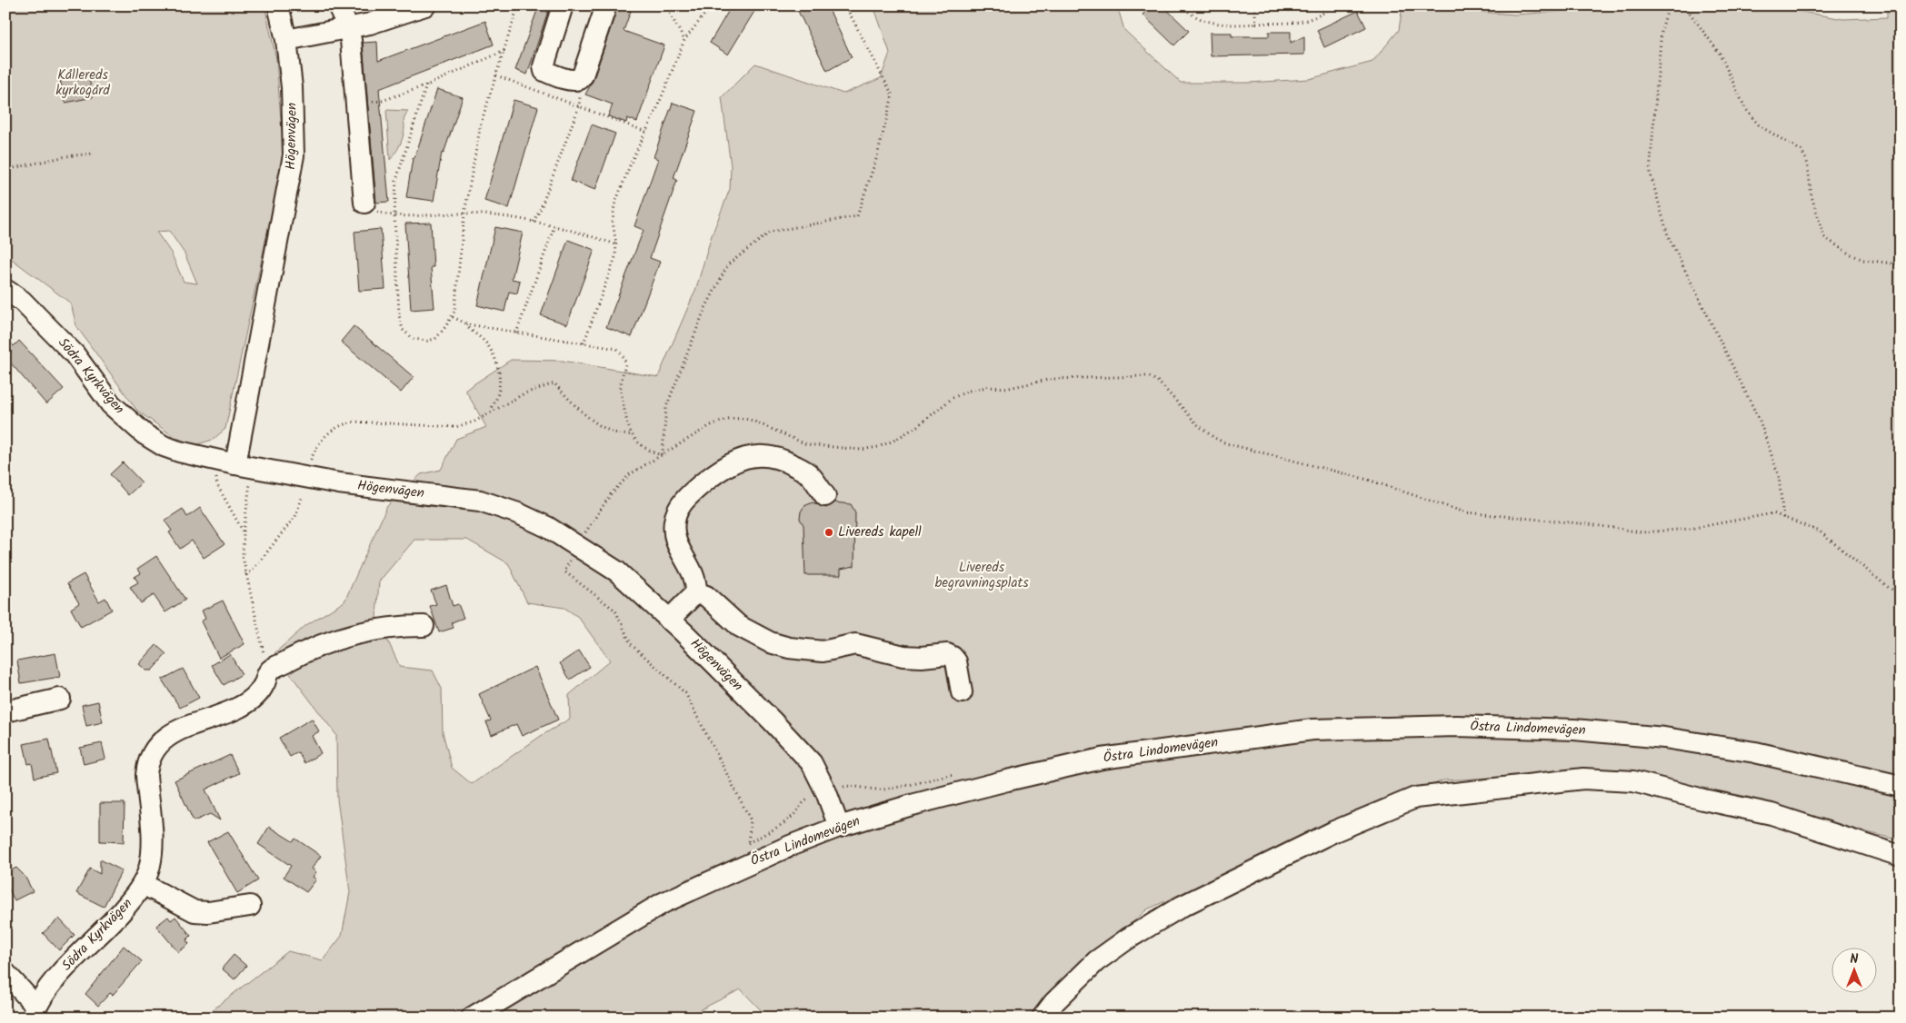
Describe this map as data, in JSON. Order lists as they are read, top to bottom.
{
  "streets": {
    "street": ["Högenvägen", "Södra Kyrkvägen", "Östra Lindomevägen"]
  },
  "crossings": [
    ["Högenvägen", "Södra Kyrkvägen"],
    ["Högenvägen", "Östra Lindomevägen"]
  ],
  "parks": ["Kållereds kyrkogård", "Livereds begravningsplats"],
  "places": ["Livereds kapell"],
  "north": "top"
}
